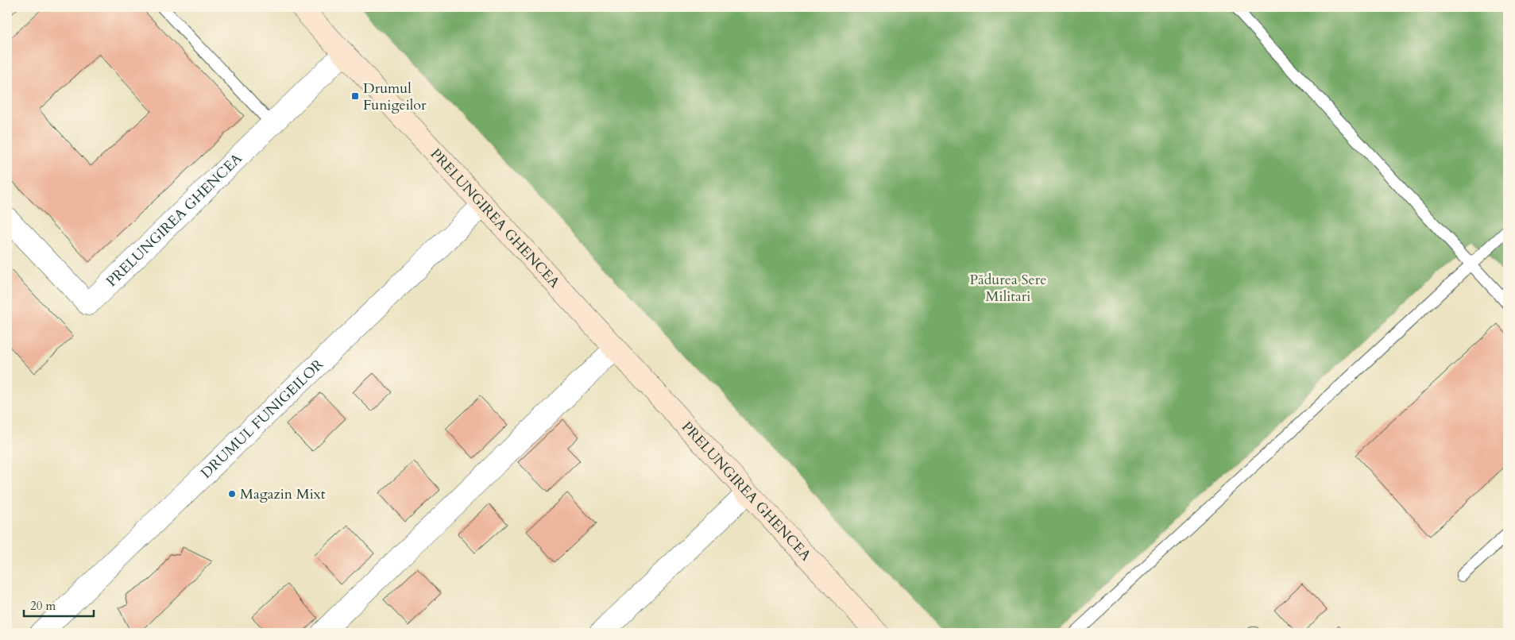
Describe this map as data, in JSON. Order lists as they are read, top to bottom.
{
  "streets": {
    "main road": ["PRELUNGIREA GHENCEA"],
    "street": ["DRUMUL FUNIGEILOR"]
  },
  "crossings": [
    ["PRELUNGIREA GHENCEA", "DRUMUL FUNIGEILOR"]
  ],
  "parks": ["Pădurea Sere Militari"],
  "places": {
    "transit": ["Drumul Funigeilor"],
    "other": ["Magazin Mixt"]
  },
  "scale_bar": "20 m"
}
